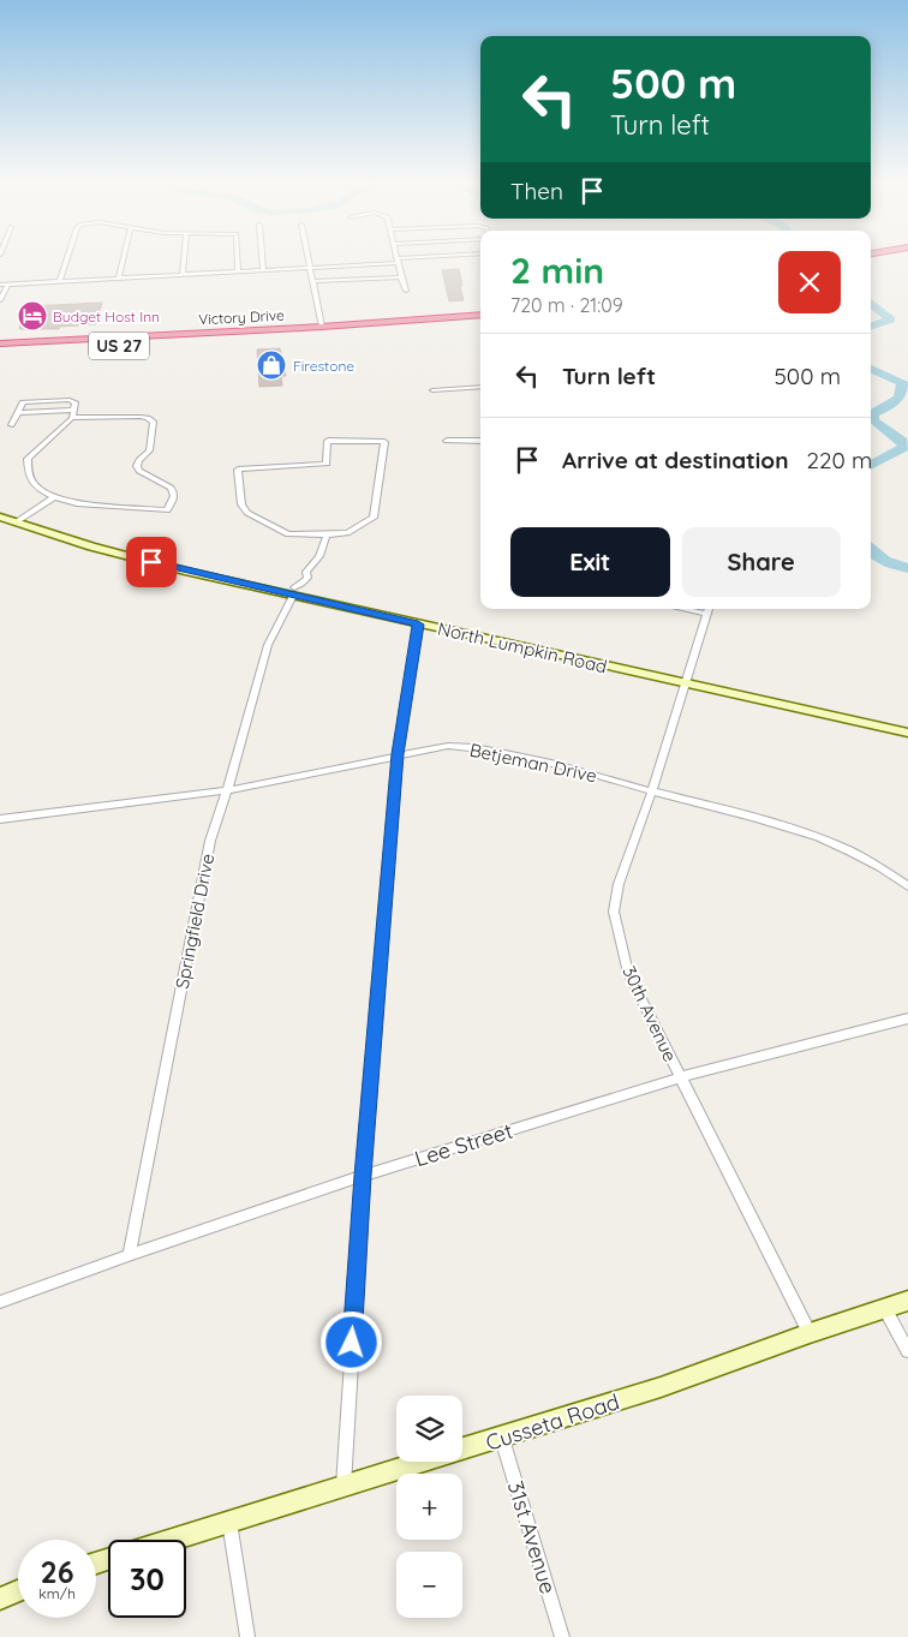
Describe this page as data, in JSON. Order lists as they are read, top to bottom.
{
  "streets": {
    "highway": ["Victory Drive", "US 27"],
    "street": [
      "North Lumpkin Road",
      "Betjeman Drive",
      "Springfield Drive",
      "30th Avenue",
      "Lee Street",
      "Cusseta Road",
      "31st Avenue"
    ]
  },
  "crossings": [
    ["North Lumpkin Road", "Springfield Drive"],
    ["North Lumpkin Road", "30th Avenue"],
    ["Betjeman Drive", "Springfield Drive"],
    ["Betjeman Drive", "30th Avenue"],
    ["Springfield Drive", "Lee Street"],
    ["30th Avenue", "Lee Street"],
    ["30th Avenue", "Cusseta Road"],
    ["Cusseta Road", "31st Avenue"]
  ],
  "places": {
    "hotel": ["Budget Host Inn"],
    "shop": ["Firestone"]
  },
  "page": {
    "turn": ["500 m", "Turn left"],
    "then": "Then",
    "heading": ["2 min", "720 m · 21:09"],
    "list": [
      {
        "name": "Turn left",
        "value": "500 m"
      },
      {
        "name": "Arrive at destination",
        "value": "220 m"
      }
    ],
    "buttons": ["Exit", "Share"],
    "map_buttons": ["+", "−"],
    "speed": "26 km/h",
    "limit": "30"
  }
}
